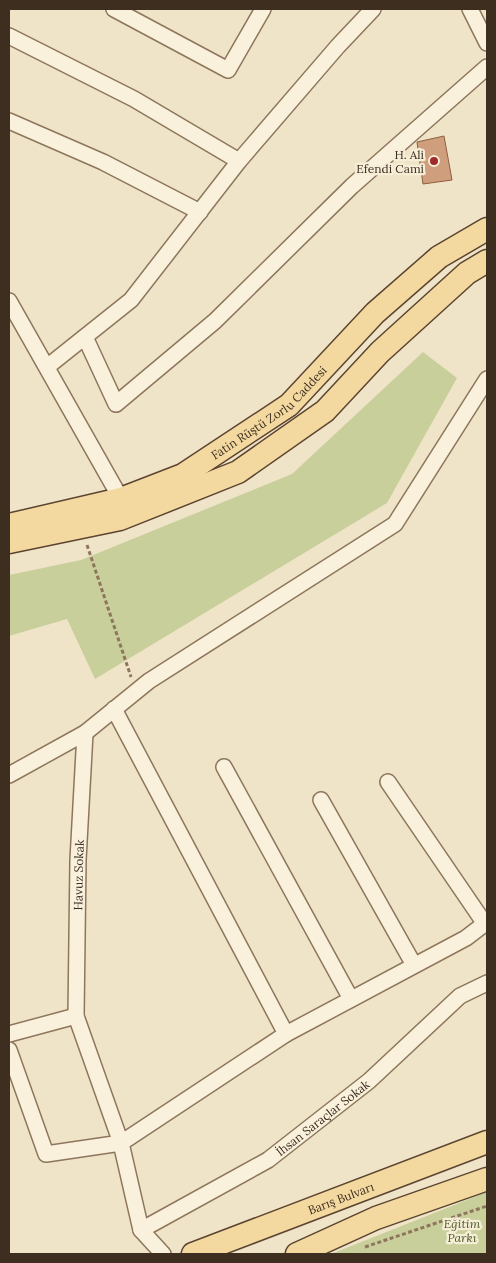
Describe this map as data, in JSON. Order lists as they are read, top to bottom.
{
  "streets": {
    "main road": ["Fatin Rüştü Zorlu Caddesi", "Barış Bulvarı"],
    "street": ["Havuz Sokak", "İhsan Saraçlar Sokak"]
  },
  "crossings": [
    ["Havuz Sokak", "İhsan Saraçlar Sokak"]
  ],
  "parks": ["Eğitim Parkı"],
  "places": ["H. Ali Efendi Cami"]
}
